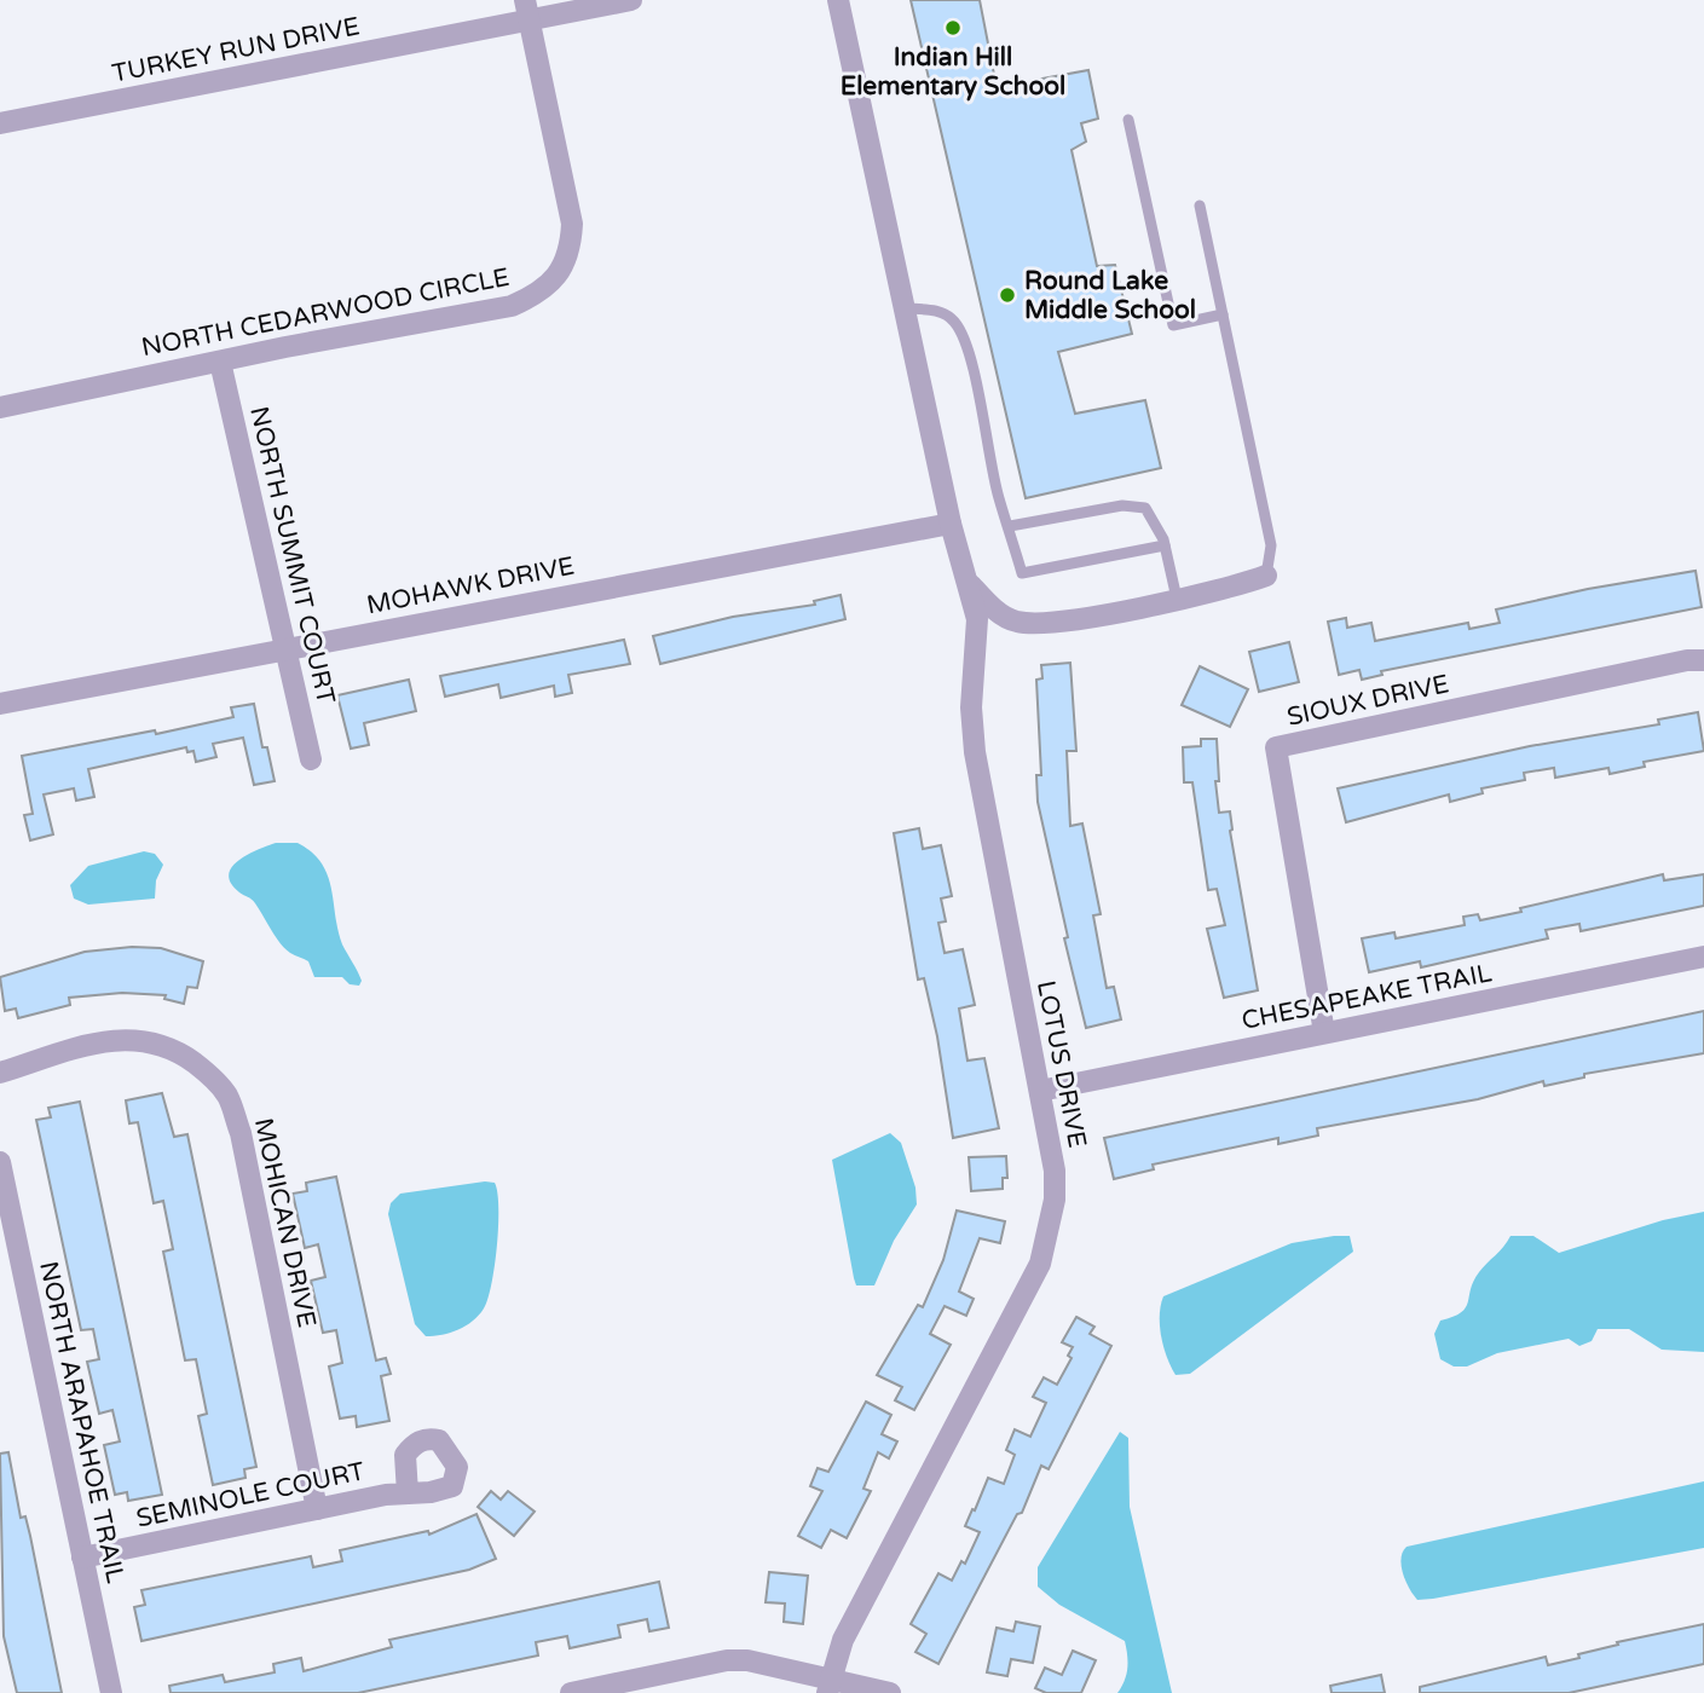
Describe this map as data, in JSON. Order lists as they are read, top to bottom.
{
  "streets": {
    "street": [
      "TURKEY RUN DRIVE",
      "NORTH CEDARWOOD CIRCLE",
      "NORTH SUMMIT COURT",
      "MOHAWK DRIVE",
      "SIOUX DRIVE",
      "CHESAPEAKE TRAIL",
      "LOTUS DRIVE",
      "MOHICAN DRIVE",
      "NORTH ARAPAHOE TRAIL",
      "SEMINOLE COURT"
    ]
  },
  "crossings": [
    ["TURKEY RUN DRIVE", "NORTH CEDARWOOD CIRCLE"],
    ["NORTH CEDARWOOD CIRCLE", "NORTH SUMMIT COURT"],
    ["NORTH SUMMIT COURT", "MOHAWK DRIVE"],
    ["MOHAWK DRIVE", "LOTUS DRIVE"],
    ["SIOUX DRIVE", "CHESAPEAKE TRAIL"],
    ["CHESAPEAKE TRAIL", "LOTUS DRIVE"],
    ["MOHICAN DRIVE", "SEMINOLE COURT"],
    ["NORTH ARAPAHOE TRAIL", "SEMINOLE COURT"]
  ],
  "places": ["Indian Hill Elementary School", "Round Lake Middle School"]
}
